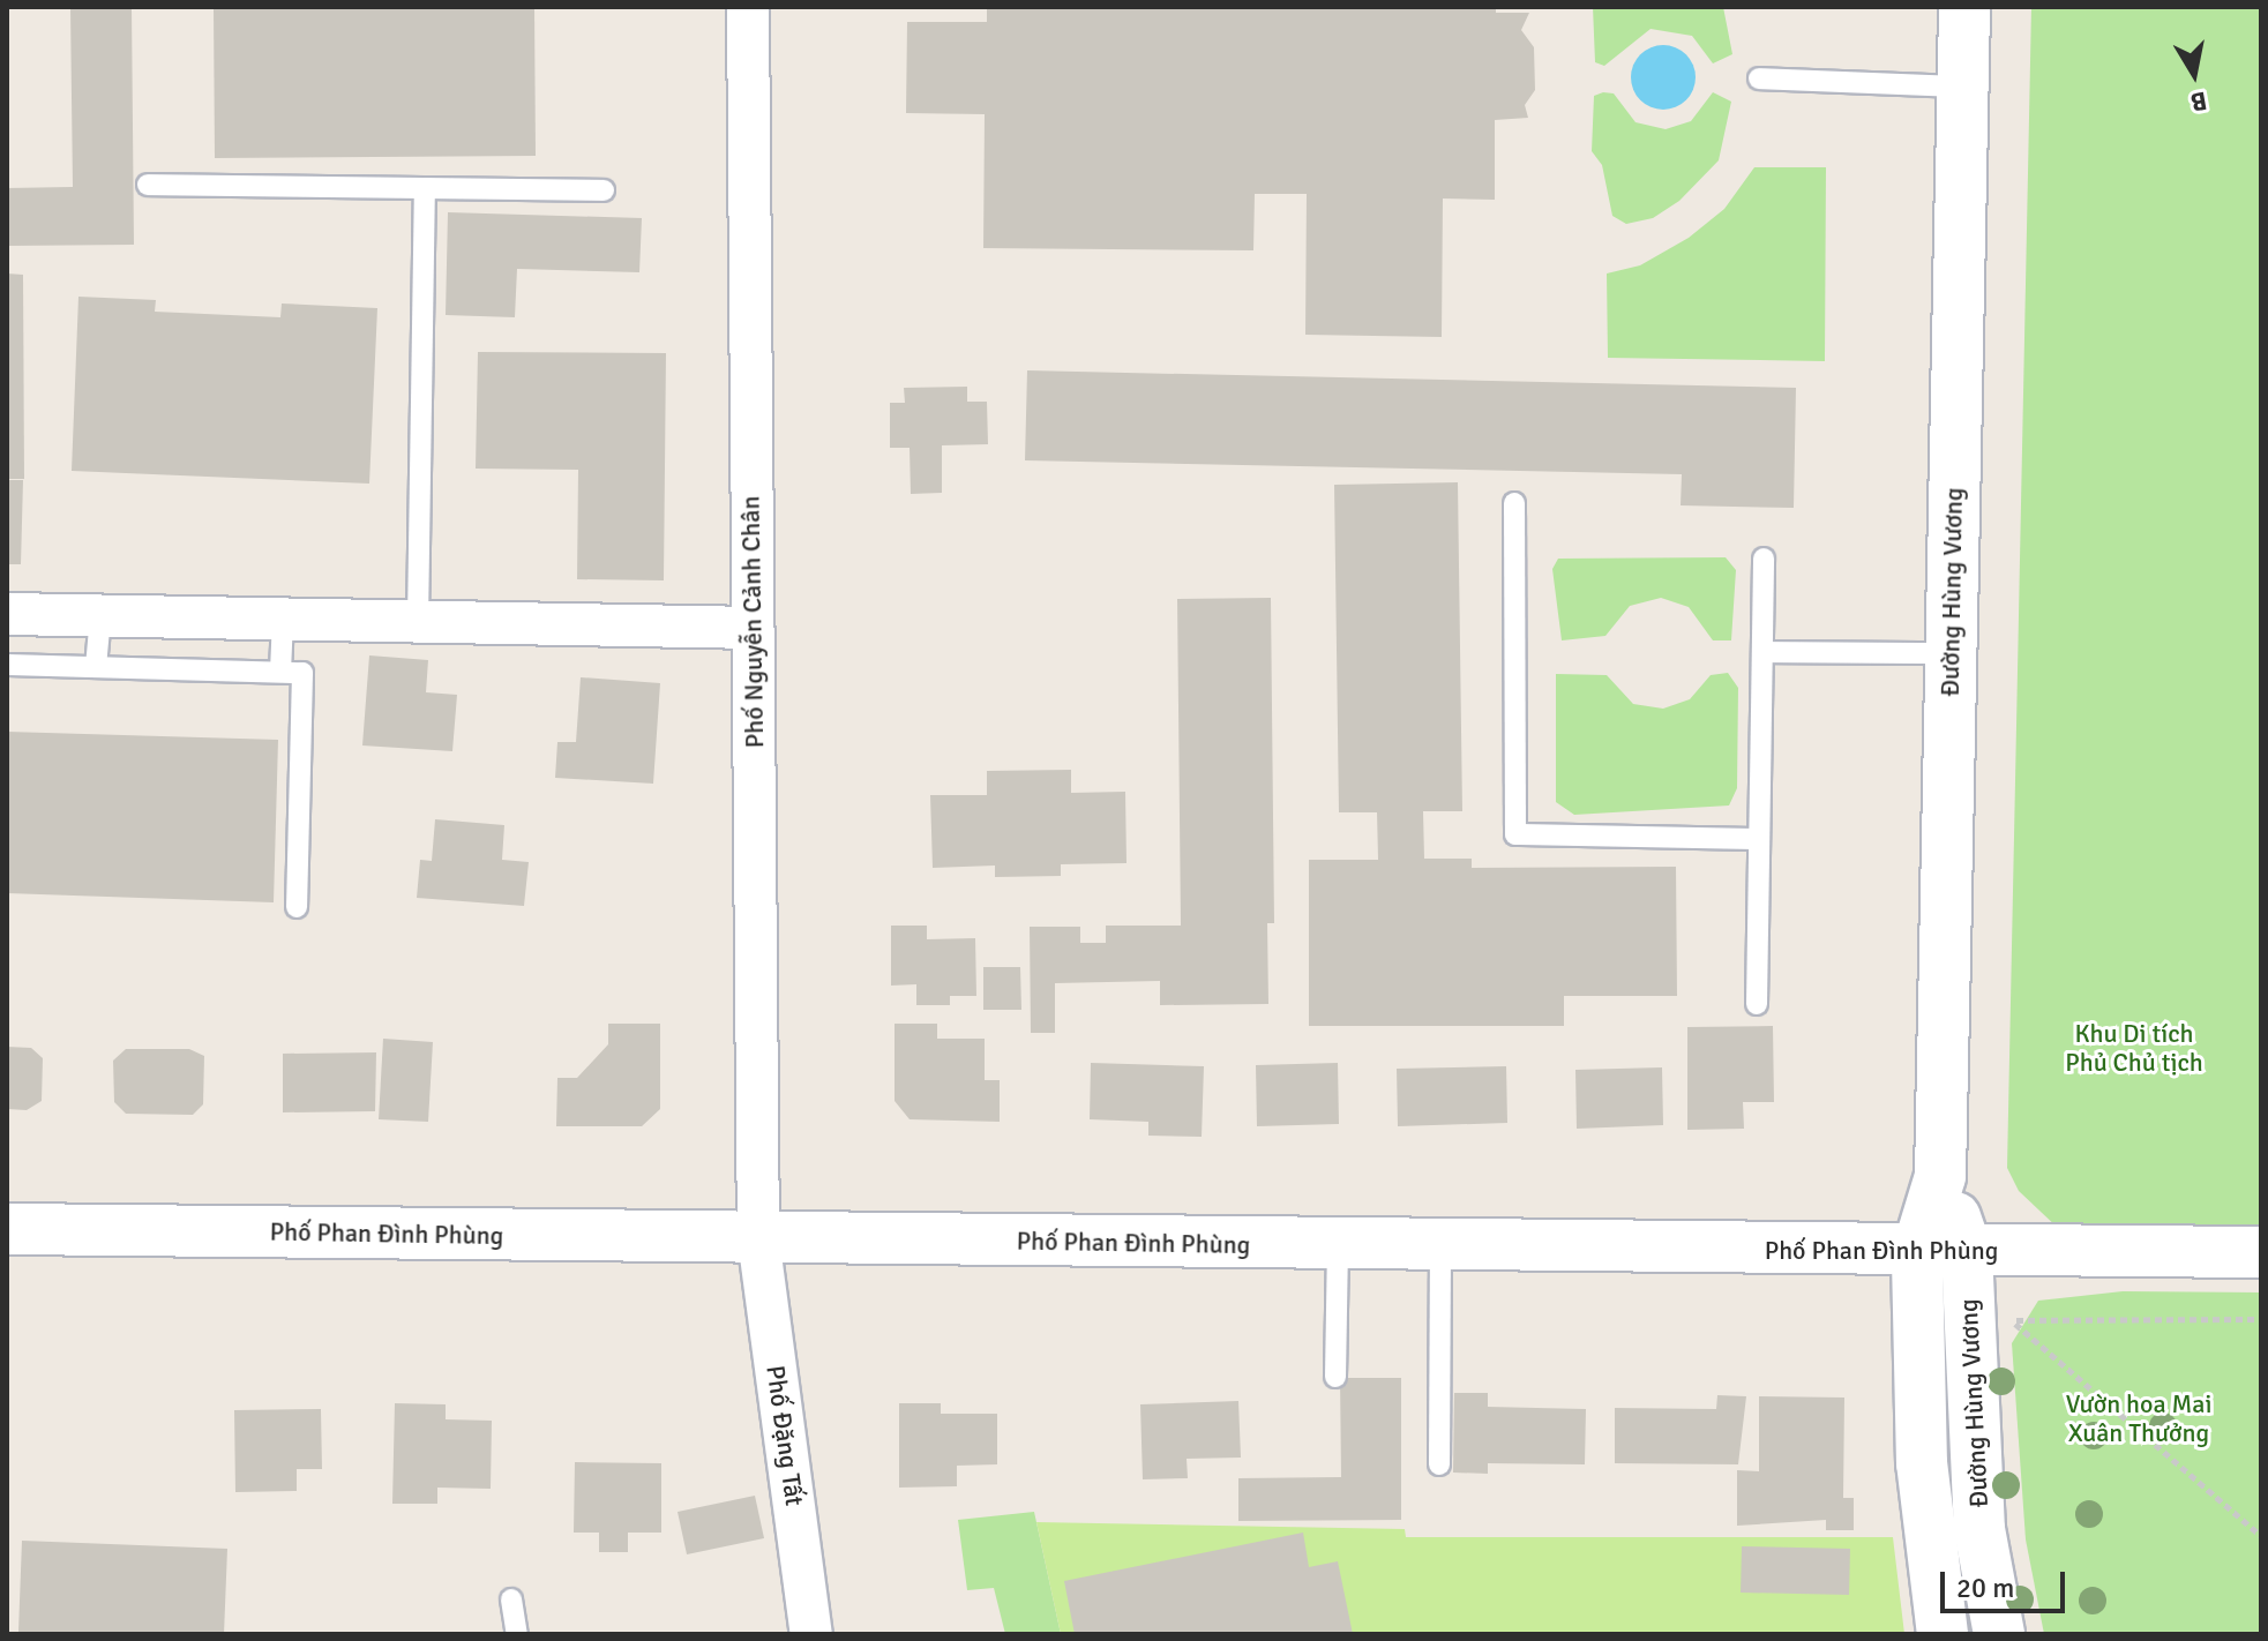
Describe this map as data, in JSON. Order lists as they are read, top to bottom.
{
  "streets": {
    "main road": ["Đường Hùng Vương", "Phố Phan Đình Phùng"],
    "street": ["Phố Nguyễn Cảnh Chân", "Phố Đặng Tất"]
  },
  "crossings": [
    ["Đường Hùng Vương", "Phố Phan Đình Phùng"],
    ["Phố Nguyễn Cảnh Chân", "Phố Phan Đình Phùng"],
    ["Phố Nguyễn Cảnh Chân", "Phố Đặng Tất"],
    ["Phố Phan Đình Phùng", "Phố Đặng Tất"]
  ],
  "parks": ["Khu Di tích Phủ Chủ tịch", "Vườn hoa Mai Xuân Thưởng"],
  "scale_bar": "20 m",
  "north": "bottom"
}
